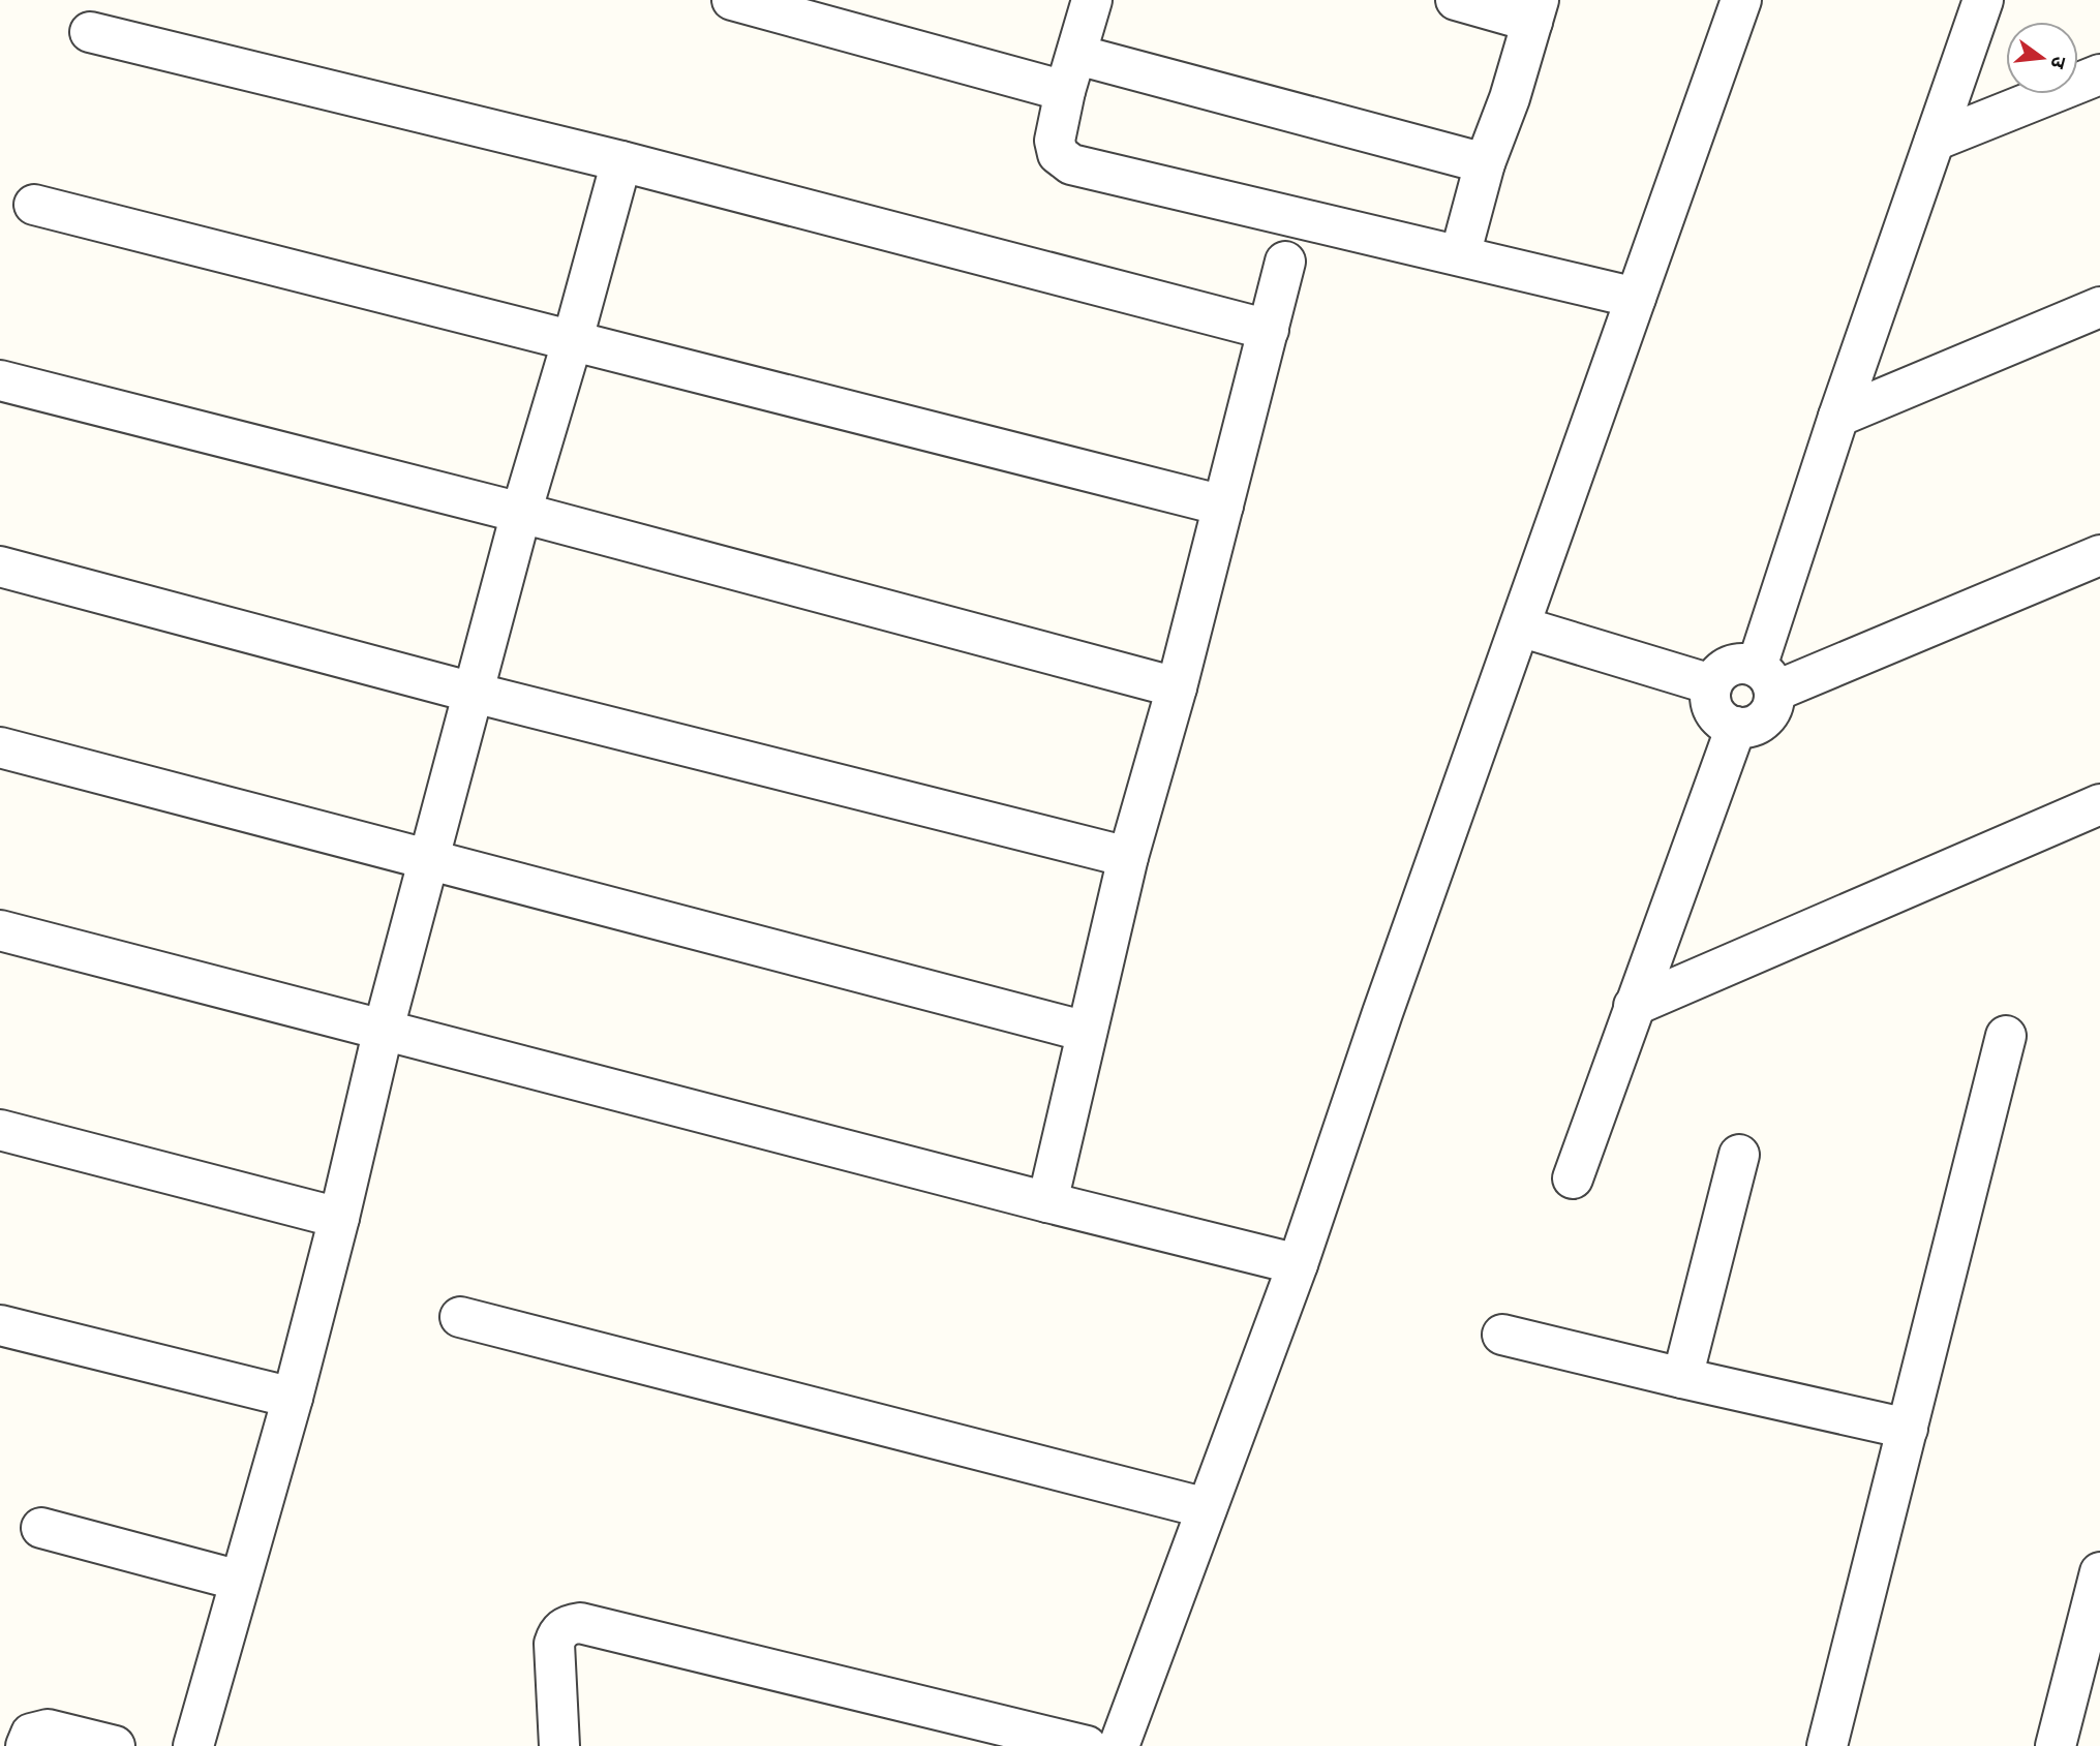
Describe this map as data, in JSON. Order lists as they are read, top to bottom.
{
  "north": "right"
}
